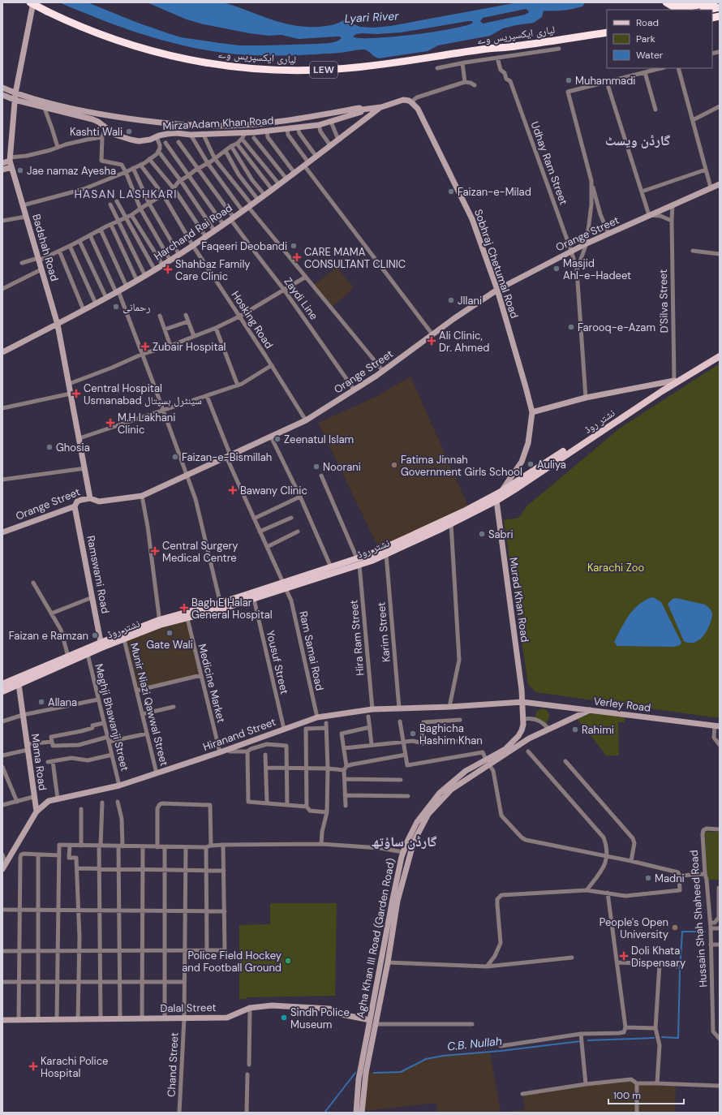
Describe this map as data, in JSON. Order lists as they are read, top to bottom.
{
  "streets": {
    "highway": ["لیاری ایکسپریس وے", "LEW"],
    "main road": [
      "Mirza Adam Khan Road",
      "Harchand Rai Road",
      "Orange Street",
      "Badshah Road",
      "Sobhraj Chetumal Road",
      "نشتر روڈ",
      "Ramswami Road",
      "Murad Khan Road",
      "Verley Road",
      "Hiranand Street",
      "Mama Road",
      "Agha Khan III Road (Garden Road)",
      "Dalal Street"
    ],
    "street": [
      "Udhay Ram Street",
      "Zaydi Line",
      "D'Silva Street",
      "Hosking Road",
      "Karim Street",
      "Hira Ram Street",
      "Ram Samai Road",
      "Yousuf Street",
      "Medicine Market",
      "Munir Niazi Qawwal Street",
      "Meghji Bhawanji Street",
      "Hussain Shah Shaheed Road",
      "Chand Street"
    ]
  },
  "crossings": [
    ["Mirza Adam Khan Road", "Harchand Rai Road"],
    ["Mirza Adam Khan Road", "Badshah Road"],
    ["Mirza Adam Khan Road", "Sobhraj Chetumal Road"],
    ["Udhay Ram Street", "Orange Street"],
    ["Harchand Rai Road", "Badshah Road"],
    ["Harchand Rai Road", "Zaydi Line"],
    ["Harchand Rai Road", "Hosking Road"],
    ["Orange Street", "Badshah Road"],
    ["Orange Street", "Sobhraj Chetumal Road"],
    ["Orange Street", "Zaydi Line"],
    ["Orange Street", "D'Silva Street"],
    ["Orange Street", "Hosking Road"],
    ["Orange Street", "Ramswami Road"],
    ["Orange Street", "Ram Samai Road"],
    ["D'Silva Street", "نشتر روڈ"],
    ["نشتر روڈ", "Ramswami Road"],
    ["نشتر روڈ", "Murad Khan Road"],
    ["نشتر روڈ", "Karim Street"],
    ["نشتر روڈ", "Hira Ram Street"],
    ["نشتر روڈ", "Ram Samai Road"],
    ["نشتر روڈ", "Yousuf Street"],
    ["نشتر روڈ", "Medicine Market"],
    ["نشتر روڈ", "Munir Niazi Qawwal Street"],
    ["نشتر روڈ", "Meghji Bhawanji Street"],
    ["نشتر روڈ", "Mama Road"],
    ["Murad Khan Road", "Verley Road"],
    ["Murad Khan Road", "Hiranand Street"],
    ["Murad Khan Road", "Agha Khan III Road (Garden Road)"],
    ["Karim Street", "Hiranand Street"],
    ["Hira Ram Street", "Hiranand Street"],
    ["Ram Samai Road", "Hiranand Street"],
    ["Yousuf Street", "Hiranand Street"],
    ["Medicine Market", "Hiranand Street"],
    ["Munir Niazi Qawwal Street", "Hiranand Street"],
    ["Verley Road", "Hiranand Street"],
    ["Verley Road", "Agha Khan III Road (Garden Road)"],
    ["Meghji Bhawanji Street", "Hiranand Street"],
    ["Hiranand Street", "Mama Road"],
    ["Hiranand Street", "Agha Khan III Road (Garden Road)"],
    ["Agha Khan III Road (Garden Road)", "Dalal Street"],
    ["Dalal Street", "Chand Street"]
  ],
  "districts": ["گارڈن ویسٹ", "HASAN LASHKARI", "گارڈن ساؤتھ"],
  "water": ["Lyari River", "C.B. Nullah"],
  "parks": ["Karachi Zoo"],
  "places": {
    "other": [
      "Muhammadi",
      "Kashti Wali",
      "Jae namaz Ayesha",
      "Faizan-e-Milad",
      "Faqeeri Deobandi",
      "Masjid Ahl-e-Hadeet",
      "JIlani",
      "رحمانی",
      "Farooq-e-Azam",
      "Zeenatul Islam",
      "Ghosia",
      "Faizan-e-Bismillah",
      "Auliya",
      "Fatima Jinnah Government Girls School",
      "Noorani",
      "Sabri",
      "Gate Wali",
      "Faizan e Ramzan",
      "Allana",
      "Rahimi",
      "Baghicha Hashim Khan",
      "Madni",
      "People's Open University",
      "Police Field Hockey and Football Ground",
      "Sindh Police Museum"
    ],
    "health": [
      "CARE MAMA CONSULTANT CLINIC",
      "Shahbaz Family Care Clinic",
      "Ali Clinic, Dr. Ahmed",
      "Zubair Hospital",
      "Central Hospital Usmanabad سینٹرل ہسپتال",
      "M.H Lakhani Clinic",
      "Bawany Clinic",
      "Central Surgery Medical Centre",
      "Bagh E Halar General Hospital",
      "Doli Khata Dispensary",
      "Karachi Police Hospital"
    ]
  },
  "legend": ["Road", "Park", "Water"],
  "scale_bar": "100 m"
}
